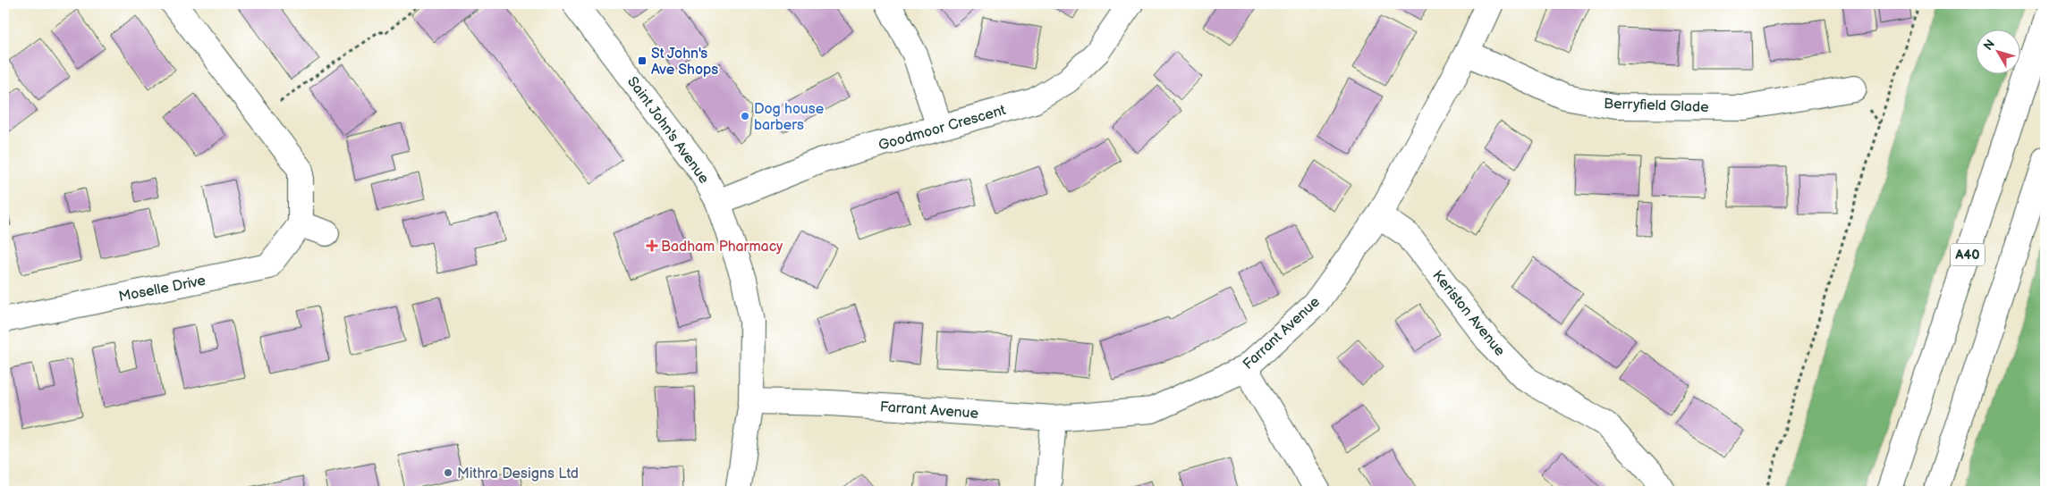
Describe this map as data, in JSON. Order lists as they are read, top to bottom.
{
  "streets": {
    "main road": [
      "Berryfield Glade",
      "Goodmoor Crescent",
      "Saint John's Avenue",
      "A40",
      "Moselle Drive",
      "Keriston Avenue",
      "Farrant Avenue"
    ]
  },
  "crossings": [
    ["Berryfield Glade", "Farrant Avenue"],
    ["Goodmoor Crescent", "Saint John's Avenue"],
    ["Saint John's Avenue", "Farrant Avenue"],
    ["Keriston Avenue", "Farrant Avenue"]
  ],
  "places": {
    "transit": ["St John's Ave Shops"],
    "other": ["Dog house barbers", "Mithra Designs Ltd"],
    "health": ["Badham Pharmacy"]
  },
  "north": "top left"
}
